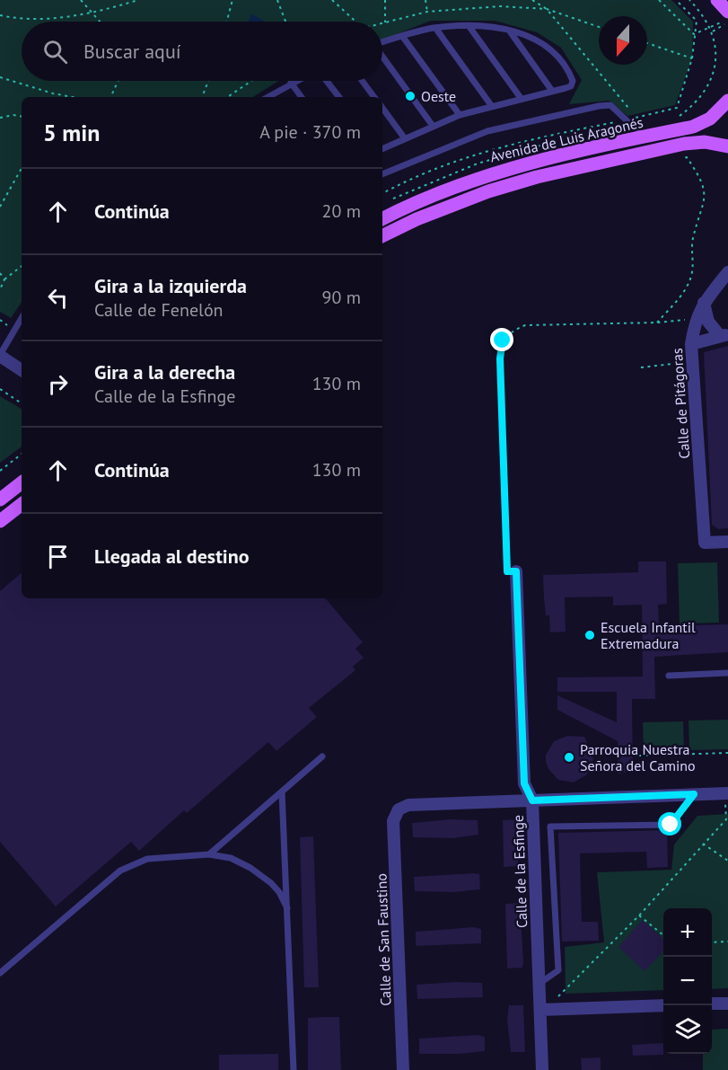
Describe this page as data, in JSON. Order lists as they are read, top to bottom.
{
  "streets": {
    "main road": ["Avenida de Luis Aragonés"],
    "street": ["Calle de Pitágoras", "Calle de la Esfinge", "Calle de San Faustino"]
  },
  "crossings": [
    ["Calle de la Esfinge", "Calle de San Faustino"]
  ],
  "places": ["Oeste", "Escuela Infantil Extremadura", "Parroquia Nuestra Señora del Camino"],
  "north": "bottom",
  "page": {
    "search": "Buscar aquí",
    "heading": ["5 min", "A pie · 370 m"],
    "list": [
      ["Continúa", "20 m"],
      ["Gira a la izquierda", "Calle de Fenelón", "90 m"],
      ["Gira a la derecha", "Calle de la Esfinge", "130 m"],
      ["Continúa", "130 m"],
      "Llegada al destino"
    ],
    "map_buttons": ["+", "−"]
  }
}
